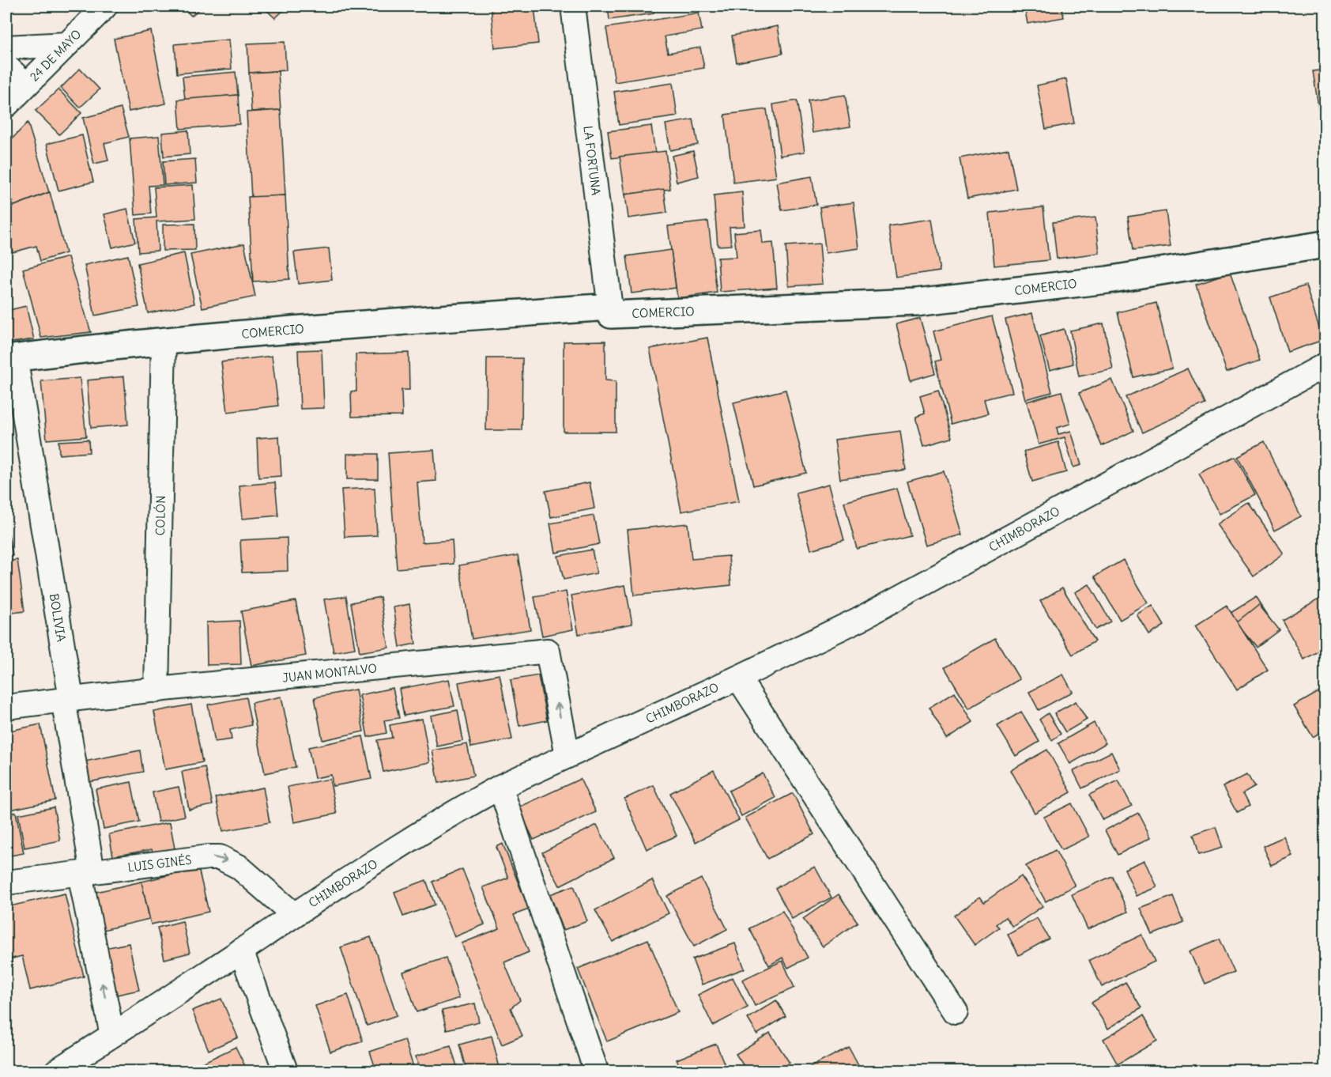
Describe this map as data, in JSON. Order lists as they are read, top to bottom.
{
  "streets": {
    "street": [
      "24 DE MAYO",
      "LA FORTUNA",
      "COMERCIO",
      "COLÓN",
      "CHIMBORAZO",
      "BOLIVIA",
      "JUAN MONTALVO",
      "LUIS GINÉS"
    ]
  },
  "crossings": [
    ["LA FORTUNA", "COMERCIO"],
    ["COMERCIO", "COLÓN"],
    ["COMERCIO", "BOLIVIA"],
    ["COLÓN", "JUAN MONTALVO"],
    ["CHIMBORAZO", "BOLIVIA"],
    ["CHIMBORAZO", "JUAN MONTALVO"],
    ["CHIMBORAZO", "LUIS GINÉS"],
    ["BOLIVIA", "JUAN MONTALVO"],
    ["BOLIVIA", "LUIS GINÉS"]
  ],
  "one_way": ["JUAN MONTALVO", "LUIS GINÉS"]
}
